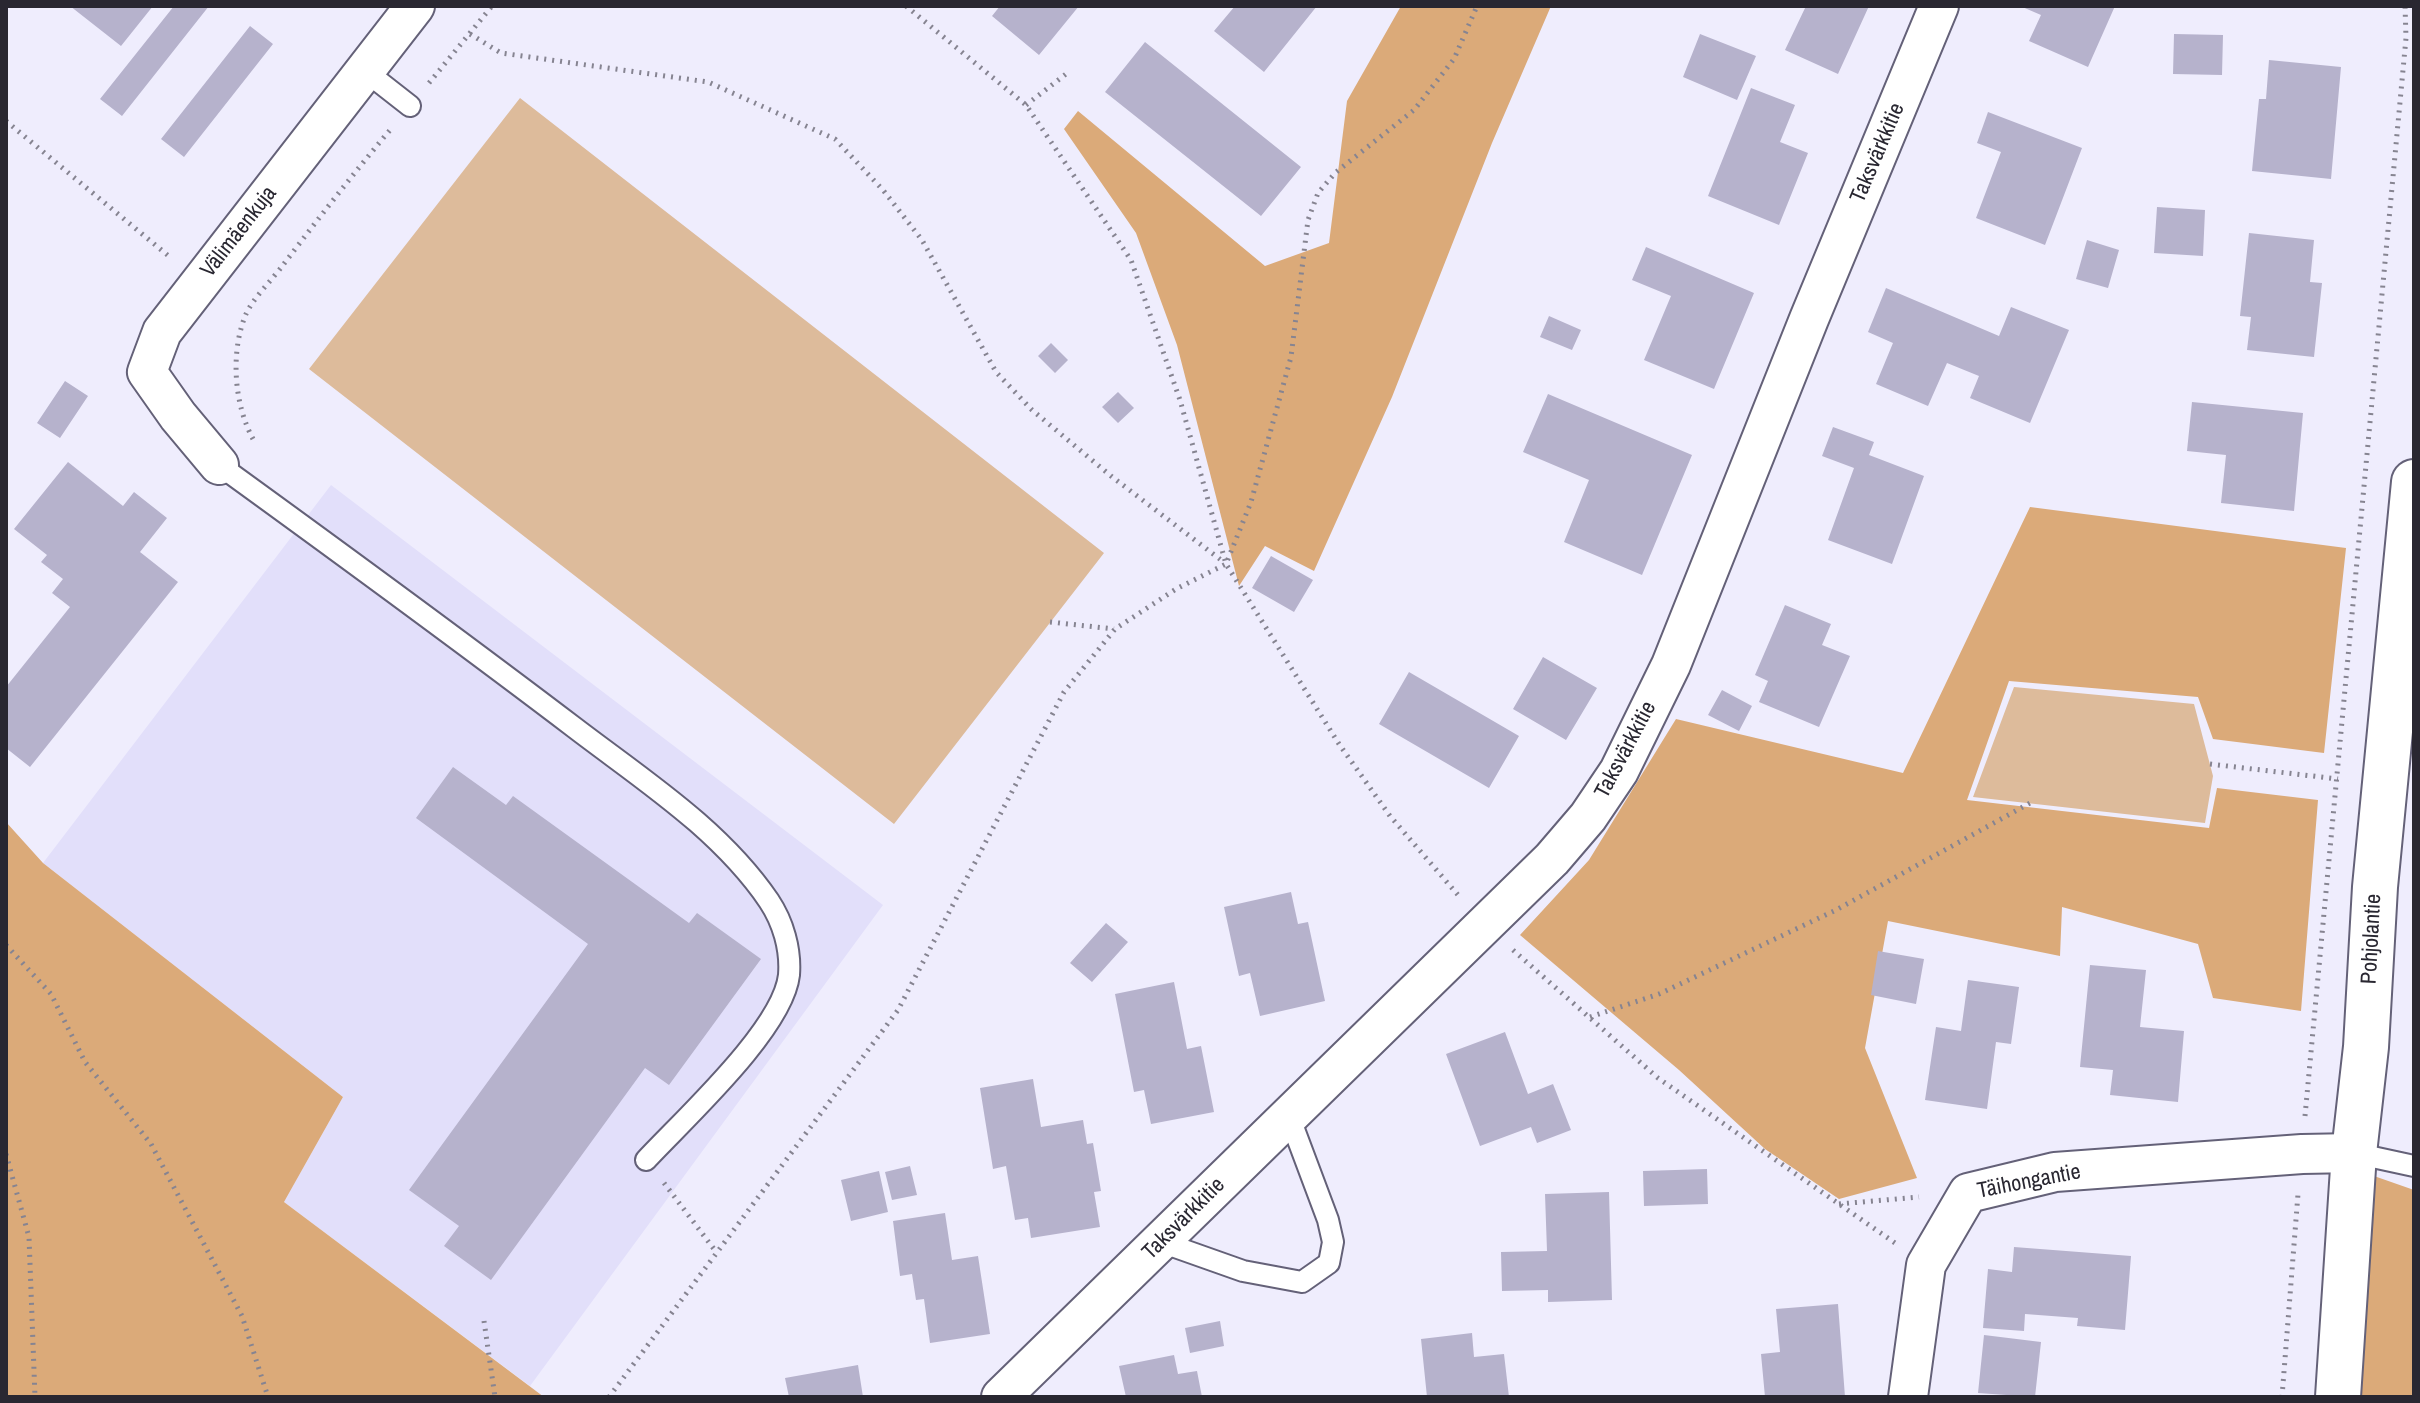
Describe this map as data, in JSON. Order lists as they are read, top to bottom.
{
  "streets": {
    "main road": ["Pohjolantie"],
    "street": ["Taksvärkkitie", "Välimäenkuja", "Täihongantie"]
  },
  "crossings": [
    ["Pohjolantie", "Täihongantie"]
  ]
}
